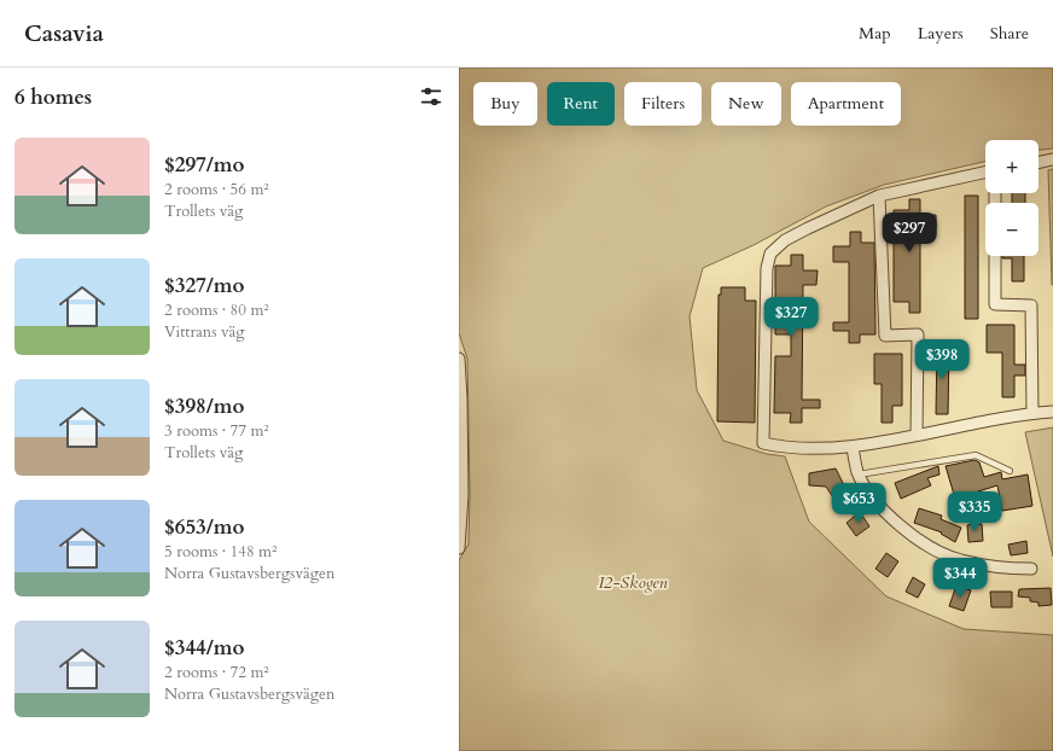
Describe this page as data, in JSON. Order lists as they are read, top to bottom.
{
  "parks": ["I2-Skogen"],
  "page": {
    "header": "Casavia",
    "nav": ["Map", "Layers", "Share"],
    "heading": "6 homes",
    "chip": [
      "Buy",
      "Rent",
      "Filters",
      "New",
      "Apartment"
    ],
    "list": [
      {
        "name": "$297/mo",
        "note": "2 rooms · 56 m² · Trollets väg"
      },
      {
        "name": "$327/mo",
        "note": "2 rooms · 80 m² · Vittrans väg"
      },
      {
        "name": "$398/mo",
        "note": "3 rooms · 77 m² · Trollets väg"
      },
      {
        "name": "$653/mo",
        "note": "5 rooms · 148 m² · Norra Gustavsbergsvägen"
      },
      {
        "name": "$344/mo",
        "note": "2 rooms · 72 m² · Norra Gustavsbergsvägen"
      }
    ],
    "map_buttons": ["+", "−"],
    "price": [
      "$297",
      "$327",
      "$398",
      "$653",
      "$335",
      "$344"
    ]
  }
}
